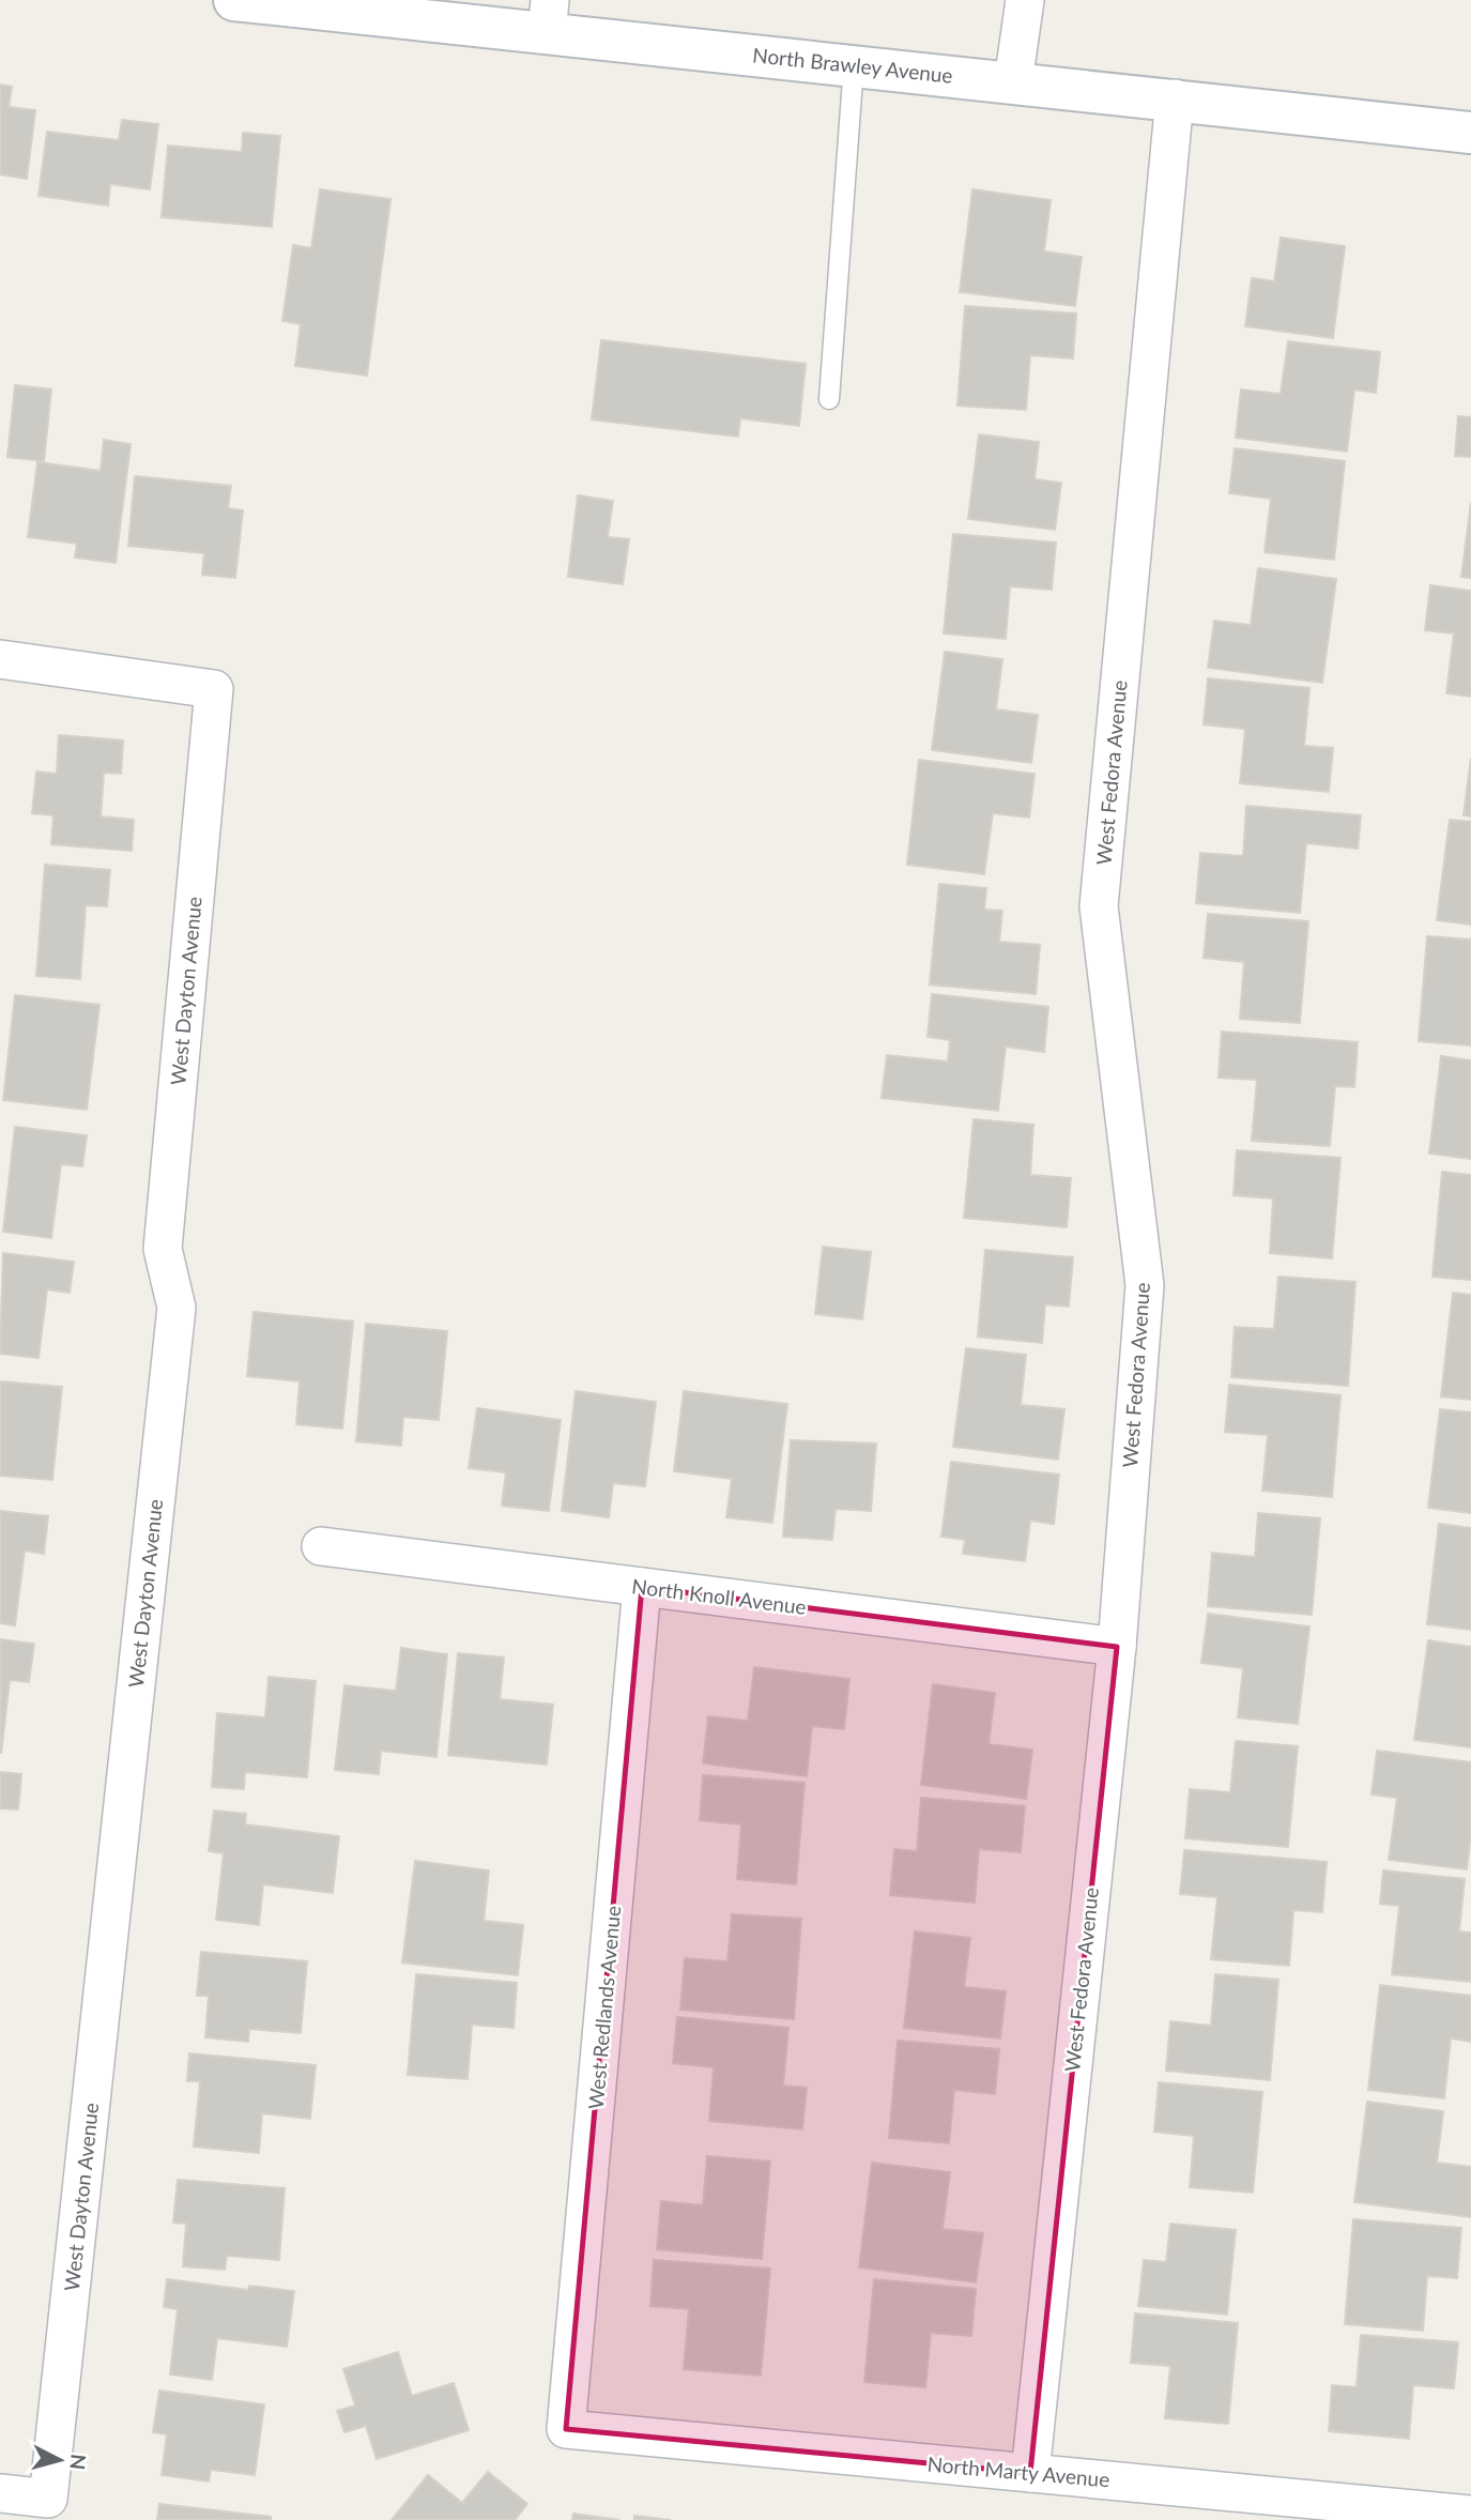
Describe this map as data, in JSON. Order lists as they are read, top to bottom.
{
  "streets": {
    "street": [
      "North Brawley Avenue",
      "West Fedora Avenue",
      "West Dayton Avenue",
      "North Knoll Avenue",
      "West Redlands Avenue",
      "North Marty Avenue"
    ]
  },
  "crossings": [
    ["North Brawley Avenue", "West Fedora Avenue"],
    ["West Fedora Avenue", "North Knoll Avenue"],
    ["West Fedora Avenue", "North Marty Avenue"],
    ["North Knoll Avenue", "West Redlands Avenue"],
    ["West Redlands Avenue", "North Marty Avenue"]
  ],
  "north": "right"
}
